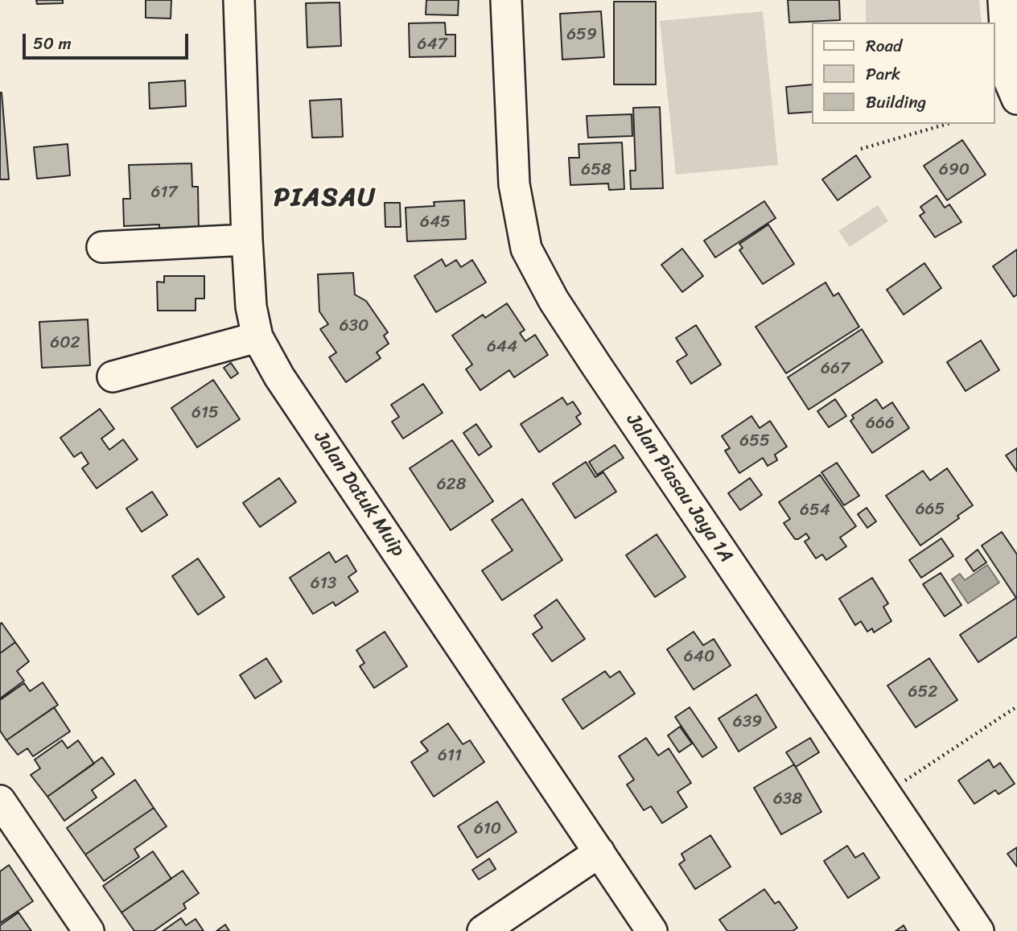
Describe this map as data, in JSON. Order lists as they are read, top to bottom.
{
  "streets": {
    "street": ["Jalan Piasau Jaya 1A", "Jalan Datuk Muip"]
  },
  "districts": ["PIASAU"],
  "house_numbers": [
    "659",
    "647",
    "658",
    "690",
    "617",
    "645",
    "630",
    "602",
    "644",
    "667",
    "615",
    "666",
    "655",
    "628",
    "665",
    "654",
    "613",
    "640",
    "652",
    "639",
    "611",
    "638",
    "610"
  ],
  "legend": ["Road", "Park", "Building"],
  "scale_bar": "50 m"
}
